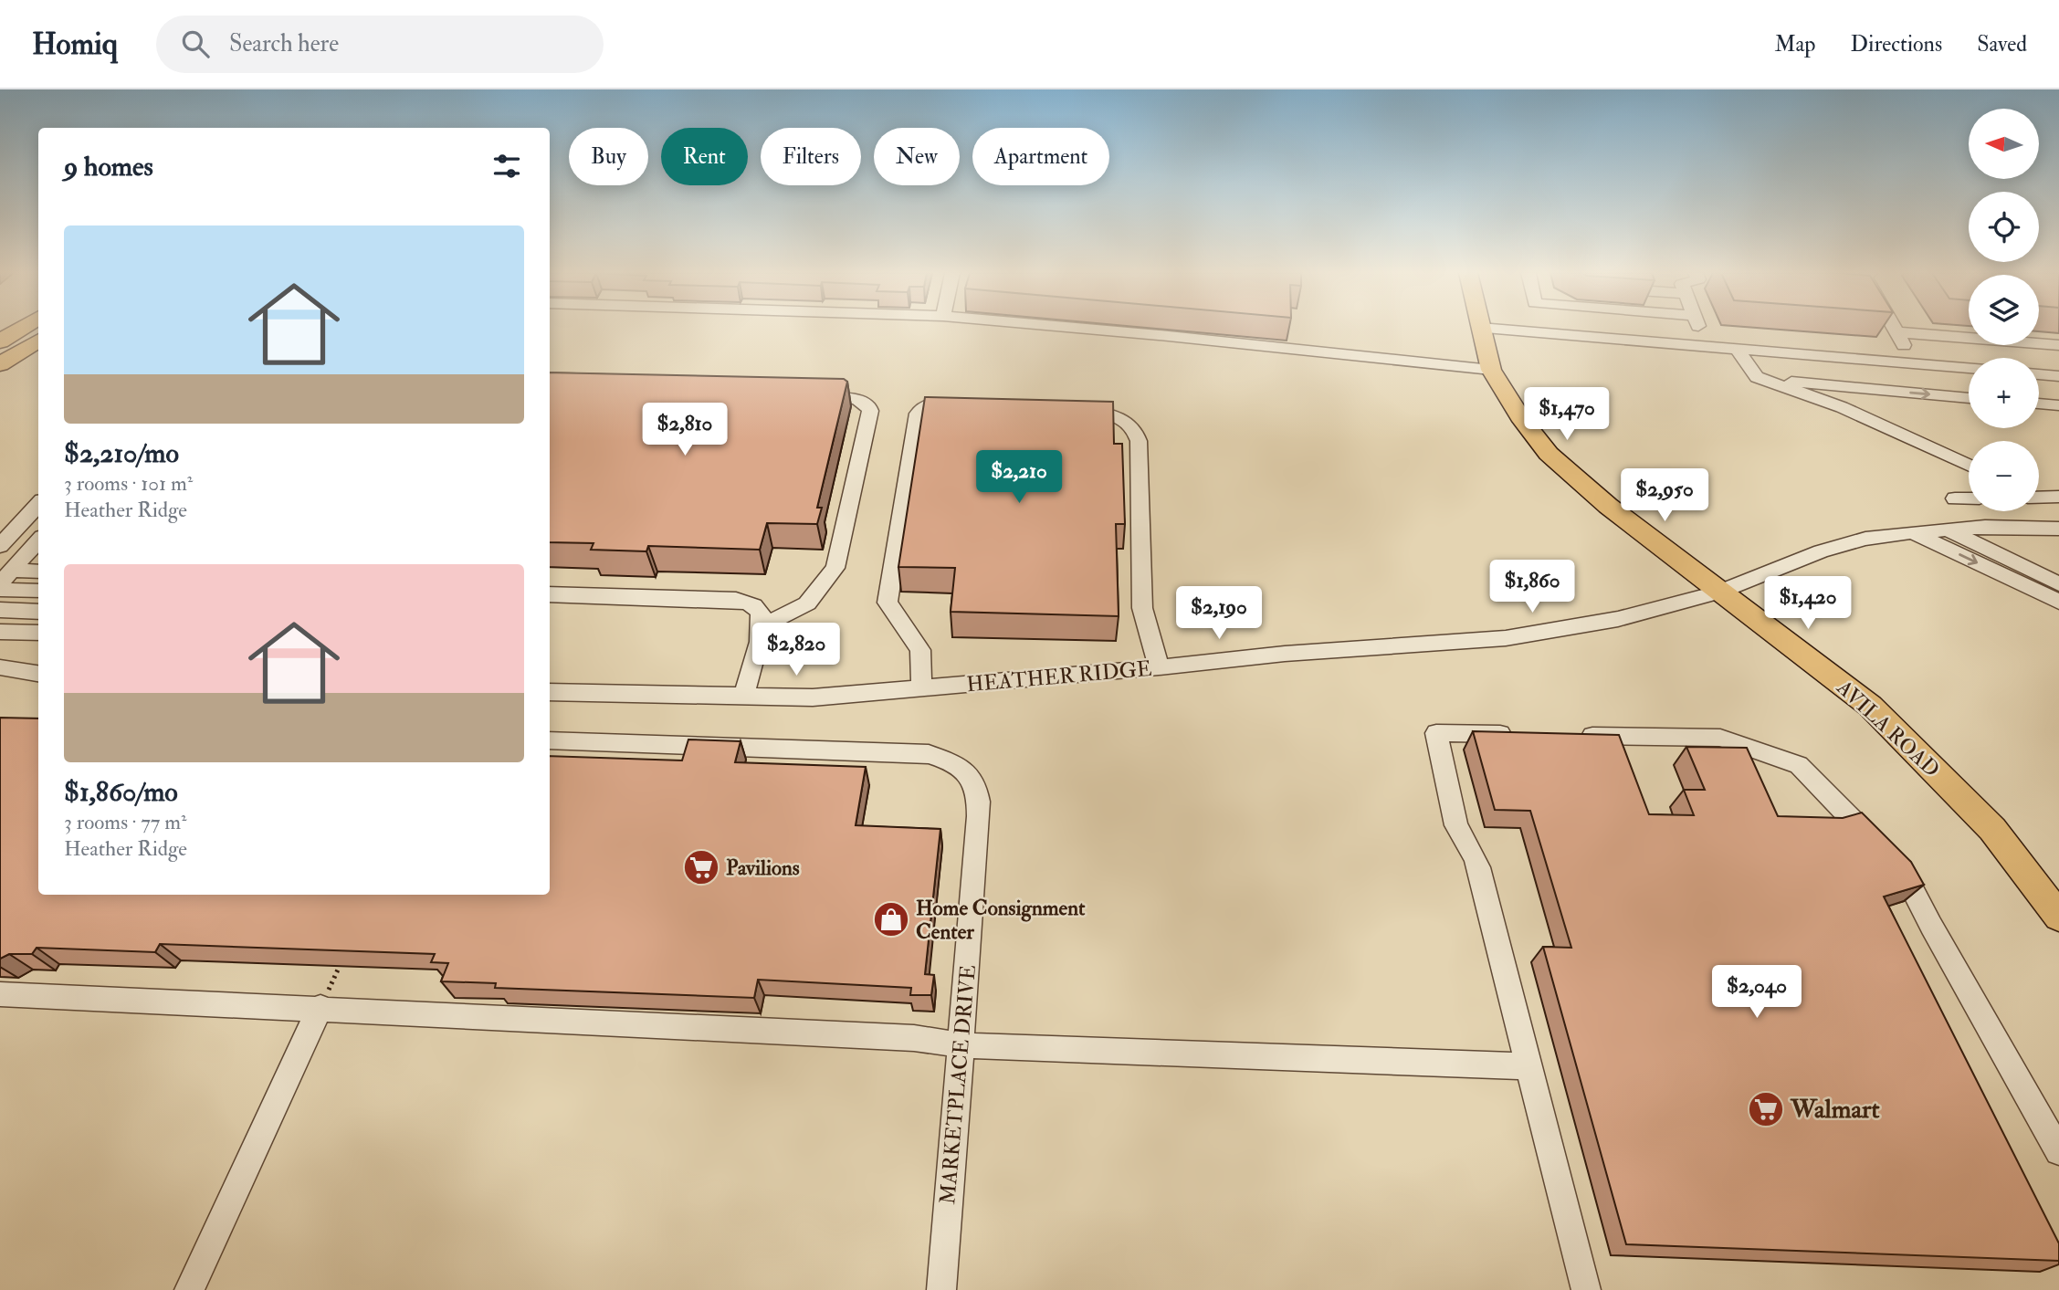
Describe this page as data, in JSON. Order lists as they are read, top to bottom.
{
  "streets": {
    "main road": ["AVILA ROAD"],
    "street": ["HEATHER RIDGE", "MARKETPLACE DRIVE"]
  },
  "crossings": [
    ["HEATHER RIDGE", "AVILA ROAD"]
  ],
  "places": {
    "supermarket": ["Pavilions", "Walmart"],
    "shop": ["Home Consignment Center"]
  },
  "north": "left",
  "page": {
    "header": "Homiq",
    "search": "Search here",
    "nav": ["Map", "Directions", "Saved"],
    "map_buttons": ["+", "−"],
    "chip": [
      "Buy",
      "Rent",
      "Filters",
      "New",
      "Apartment"
    ],
    "heading": "9 homes",
    "list": [
      {
        "name": "$2,210/mo",
        "note": "3 rooms · 101 m² · Heather Ridge"
      },
      {
        "name": "$1,860/mo",
        "note": "3 rooms · 77 m² · Heather Ridge"
      }
    ],
    "price": [
      "$1,470",
      "$2,810",
      "$2,210",
      "$2,950",
      "$1,860",
      "$1,420",
      "$2,190",
      "$2,820",
      "$2,040"
    ]
  }
}
